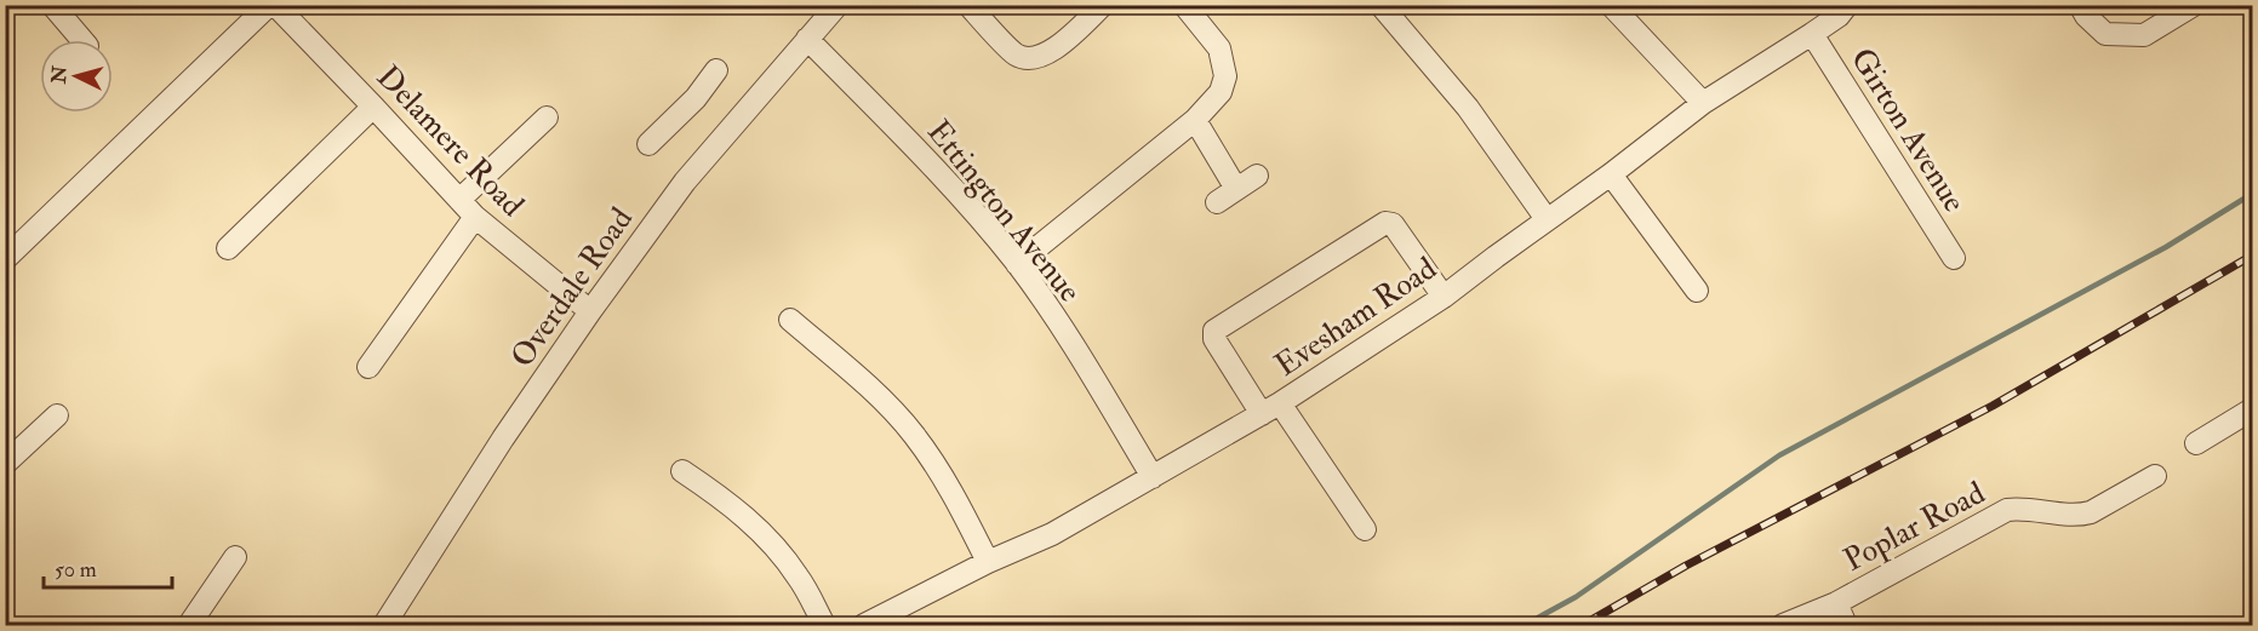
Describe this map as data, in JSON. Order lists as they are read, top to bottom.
{
  "streets": {
    "street": [
      "Girton Avenue",
      "Delamere Road",
      "Ettington Avenue",
      "Overdale Road",
      "Evesham Road",
      "Poplar Road"
    ]
  },
  "crossings": [
    ["Girton Avenue", "Evesham Road"],
    ["Delamere Road", "Overdale Road"],
    ["Ettington Avenue", "Overdale Road"],
    ["Ettington Avenue", "Evesham Road"]
  ],
  "scale_bar": "50 m",
  "north": "left"
}
